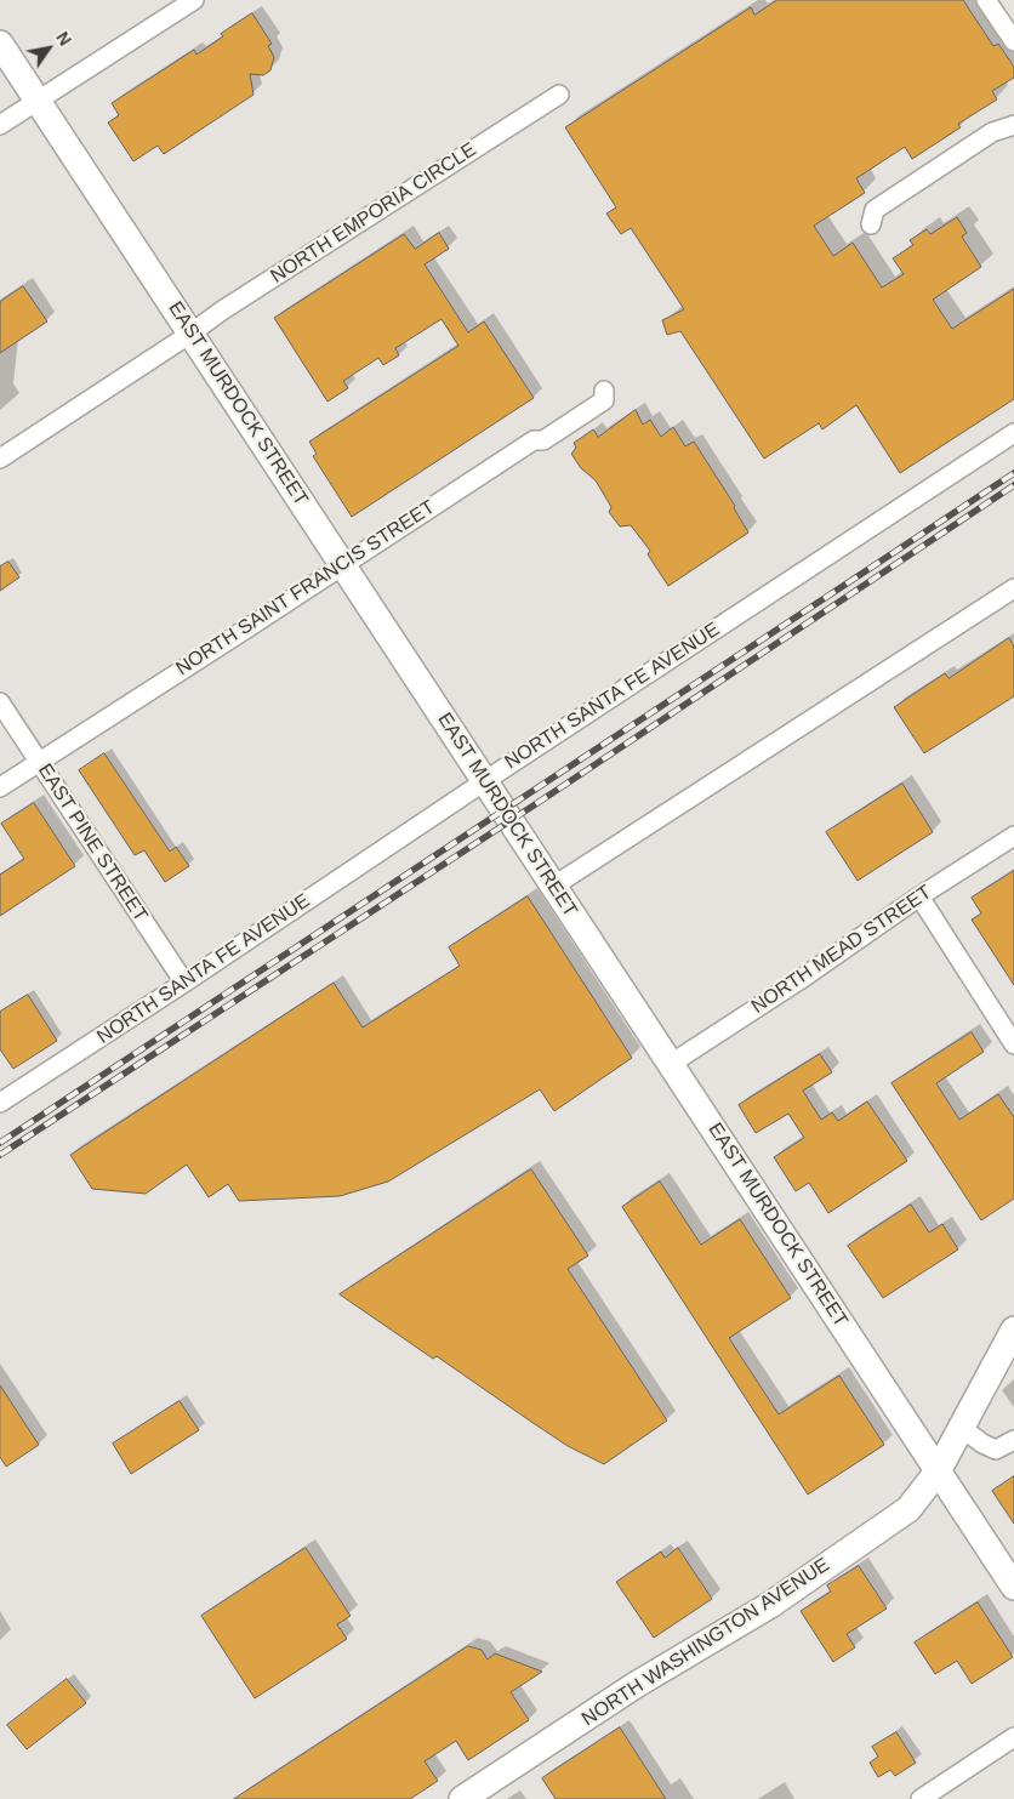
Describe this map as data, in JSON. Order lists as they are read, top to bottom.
{
  "streets": {
    "street": [
      "NORTH EMPORIA CIRCLE",
      "EAST MURDOCK STREET",
      "NORTH SAINT FRANCIS STREET",
      "NORTH SANTA FE AVENUE",
      "EAST PINE STREET",
      "NORTH MEAD STREET",
      "NORTH WASHINGTON AVENUE"
    ]
  },
  "crossings": [
    ["NORTH EMPORIA CIRCLE", "EAST MURDOCK STREET"],
    ["EAST MURDOCK STREET", "NORTH SAINT FRANCIS STREET"],
    ["EAST MURDOCK STREET", "NORTH SANTA FE AVENUE"],
    ["EAST MURDOCK STREET", "NORTH MEAD STREET"],
    ["EAST MURDOCK STREET", "NORTH WASHINGTON AVENUE"],
    ["NORTH SAINT FRANCIS STREET", "EAST PINE STREET"],
    ["NORTH SANTA FE AVENUE", "EAST PINE STREET"]
  ],
  "north": "top right"
}
